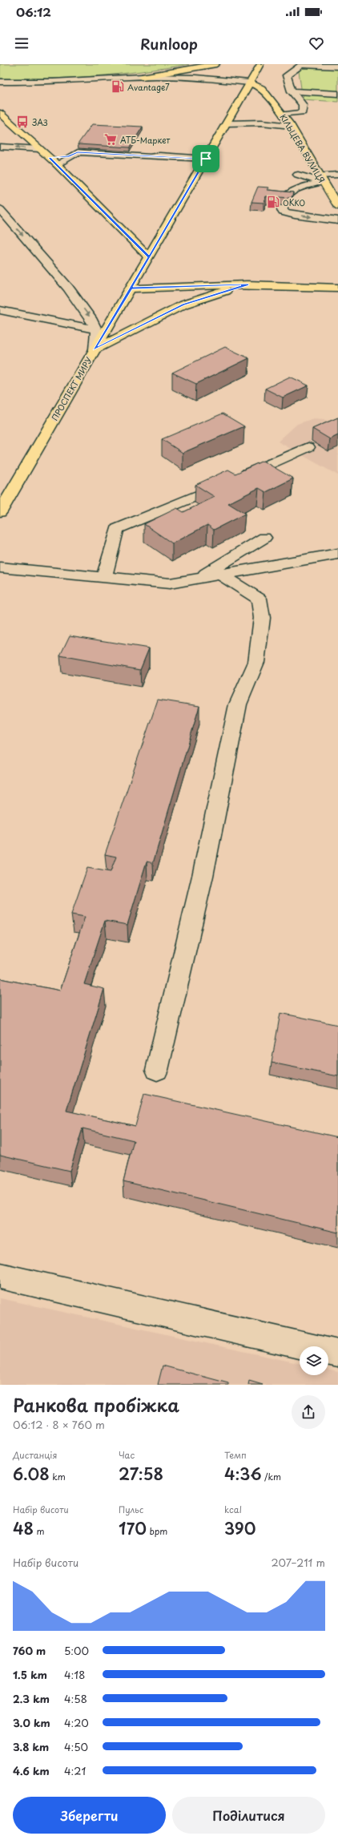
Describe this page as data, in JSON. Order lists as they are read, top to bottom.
{
  "streets": {
    "main road": ["КІЛЬЦЕВА ВУЛИЦЯ", "ПРОСПЕКТ МИРУ"]
  },
  "crossings": [
    ["КІЛЬЦЕВА ВУЛИЦЯ", "ПРОСПЕКТ МИРУ"]
  ],
  "places": {
    "fuel station": ["Avantage7", "ОККО"],
    "bus stop": ["ЗАЗ"],
    "supermarket": ["АТБ-Маркет"]
  },
  "page": {
    "status": "06:12",
    "header": "Runloop",
    "heading": ["Ранкова пробіжка", "06:12 · 8 × 760 m"],
    "stats": [
      ["Дистанція", "6.08 km"],
      ["Час", "27:58"],
      ["Темп", "4:36 /km"],
      ["Набір висоти", "48 m"],
      ["Пульс", "170 bpm"],
      ["kcal", "390"]
    ],
    "chart": ["Набір висоти", "207–211 m"],
    "list": [
      {
        "name": "760 m",
        "note": "5:00"
      },
      {
        "name": "1.5 km",
        "note": "4:18"
      },
      {
        "name": "2.3 km",
        "note": "4:58"
      },
      {
        "name": "3.0 km",
        "note": "4:20"
      },
      {
        "name": "3.8 km",
        "note": "4:50"
      },
      {
        "name": "4.6 km",
        "note": "4:21"
      }
    ],
    "buttons": ["Зберегти", "Поділитися"]
  }
}
